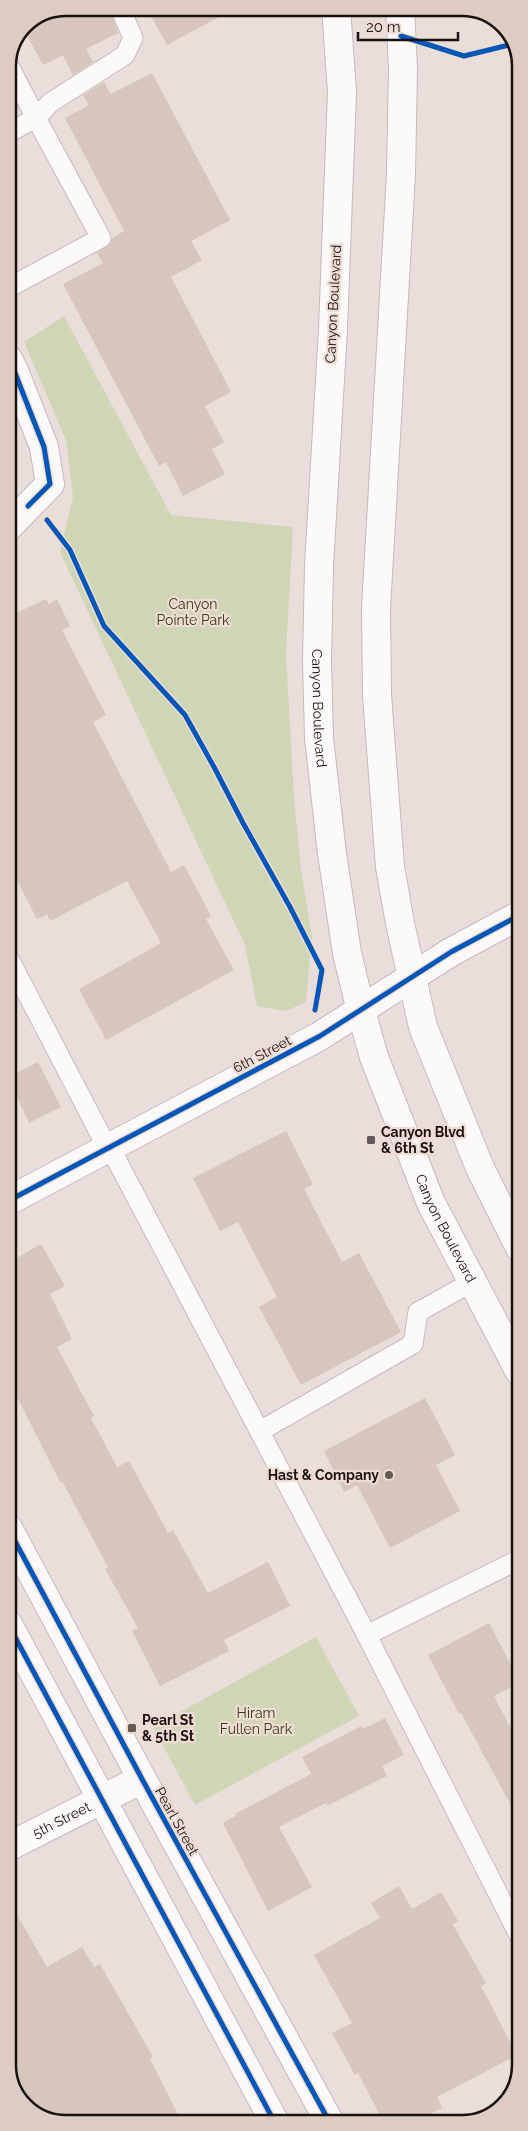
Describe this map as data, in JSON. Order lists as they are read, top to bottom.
{
  "streets": {
    "main road": [
      "Canyon Boulevard",
      "6th Street",
      "5th Street",
      "Pearl Street"
    ]
  },
  "crossings": [
    ["Canyon Boulevard", "6th Street"],
    ["5th Street", "Pearl Street"]
  ],
  "parks": ["Canyon Pointe Park", "Hiram Fullen Park"],
  "places": {
    "transit": ["Canyon Blvd & 6th St", "Pearl St & 5th St"],
    "other": ["Hast & Company"]
  },
  "scale_bar": "20 m"
}
